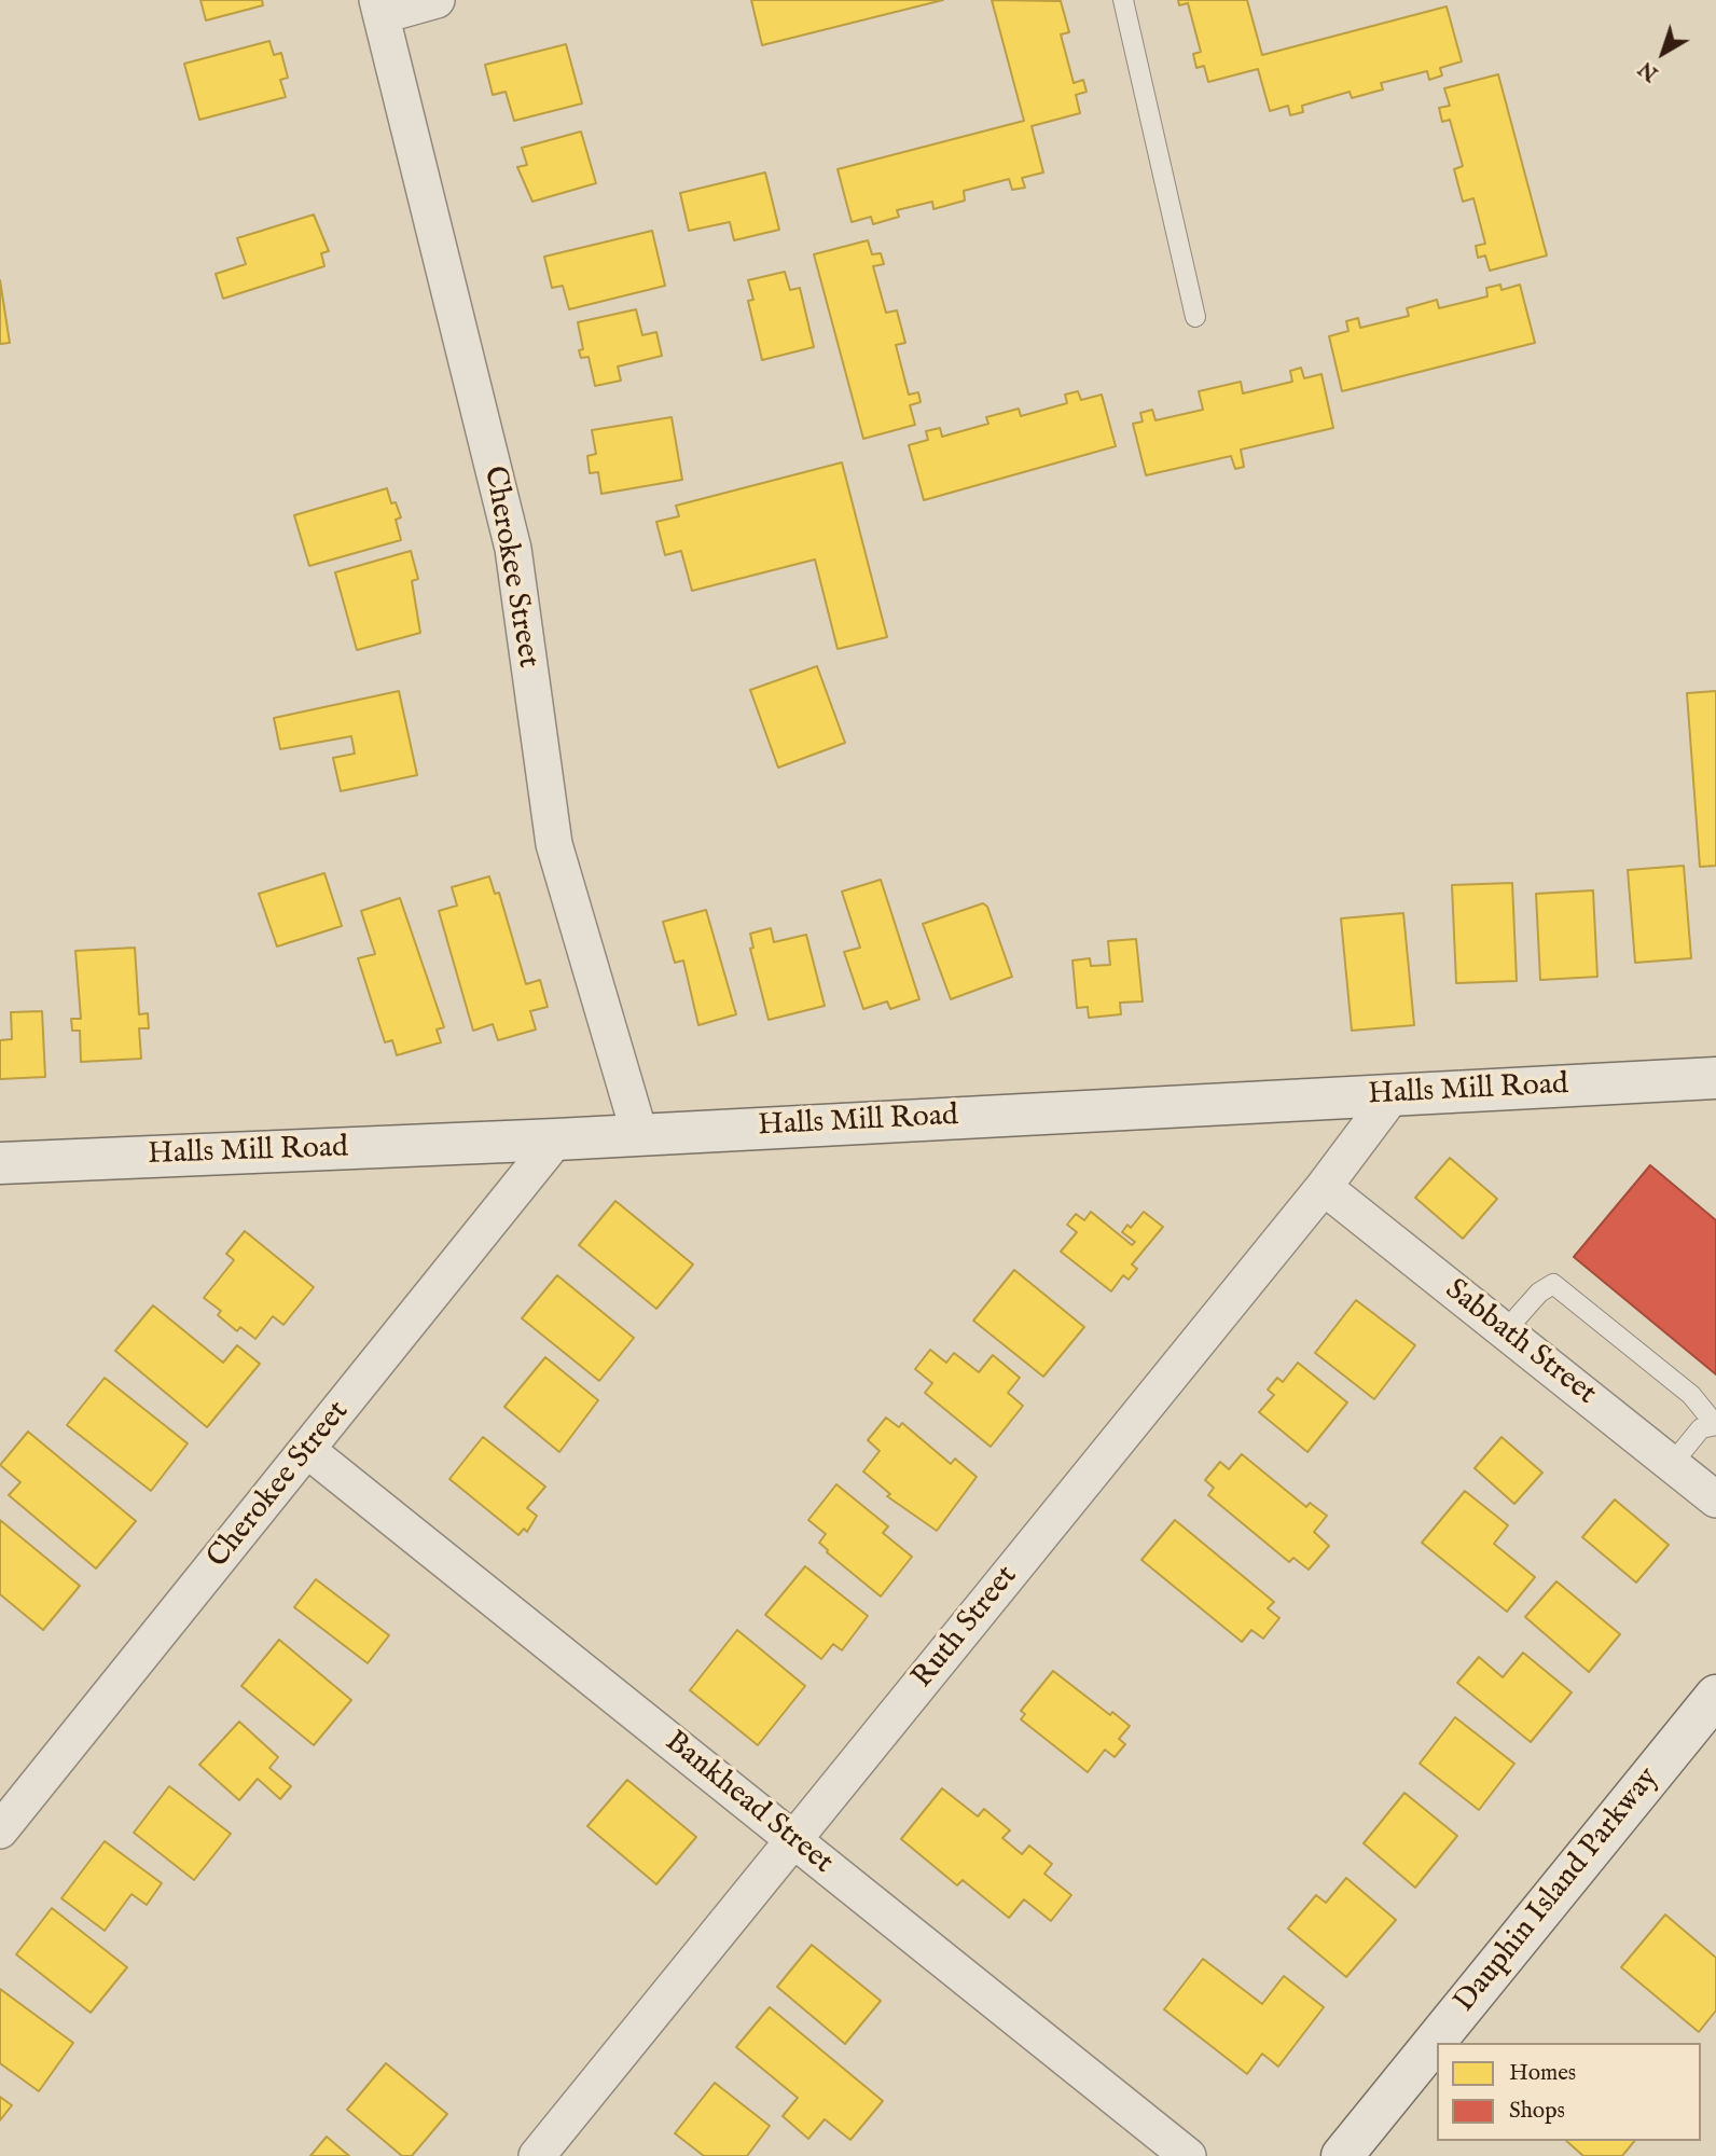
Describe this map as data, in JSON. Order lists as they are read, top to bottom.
{
  "streets": {
    "street": [
      "Cherokee Street",
      "Halls Mill Road",
      "Sabbath Street",
      "Ruth Street",
      "Bankhead Street",
      "Dauphin Island Parkway"
    ]
  },
  "crossings": [
    ["Cherokee Street", "Halls Mill Road"],
    ["Cherokee Street", "Bankhead Street"],
    ["Halls Mill Road", "Ruth Street"],
    ["Sabbath Street", "Ruth Street"],
    ["Ruth Street", "Bankhead Street"]
  ],
  "legend": ["Homes", "Shops"],
  "north": "bottom left"
}
